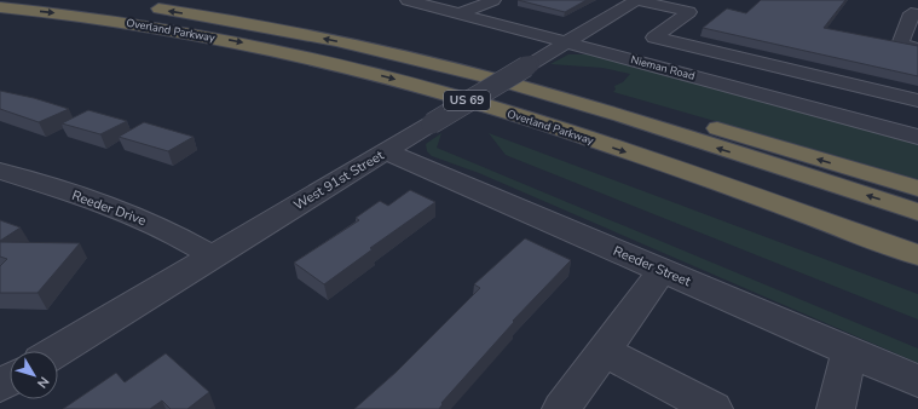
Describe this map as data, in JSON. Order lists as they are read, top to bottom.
{
  "streets": {
    "highway": ["Overland Parkway", "US 69"],
    "street": [
      "Nieman Road",
      "West 91st Street",
      "Reeder Drive",
      "Reeder Street"
    ]
  },
  "crossings": [
    ["Nieman Road", "West 91st Street"],
    ["West 91st Street", "Reeder Drive"],
    ["West 91st Street", "Reeder Street"]
  ],
  "north": "bottom right"
}
